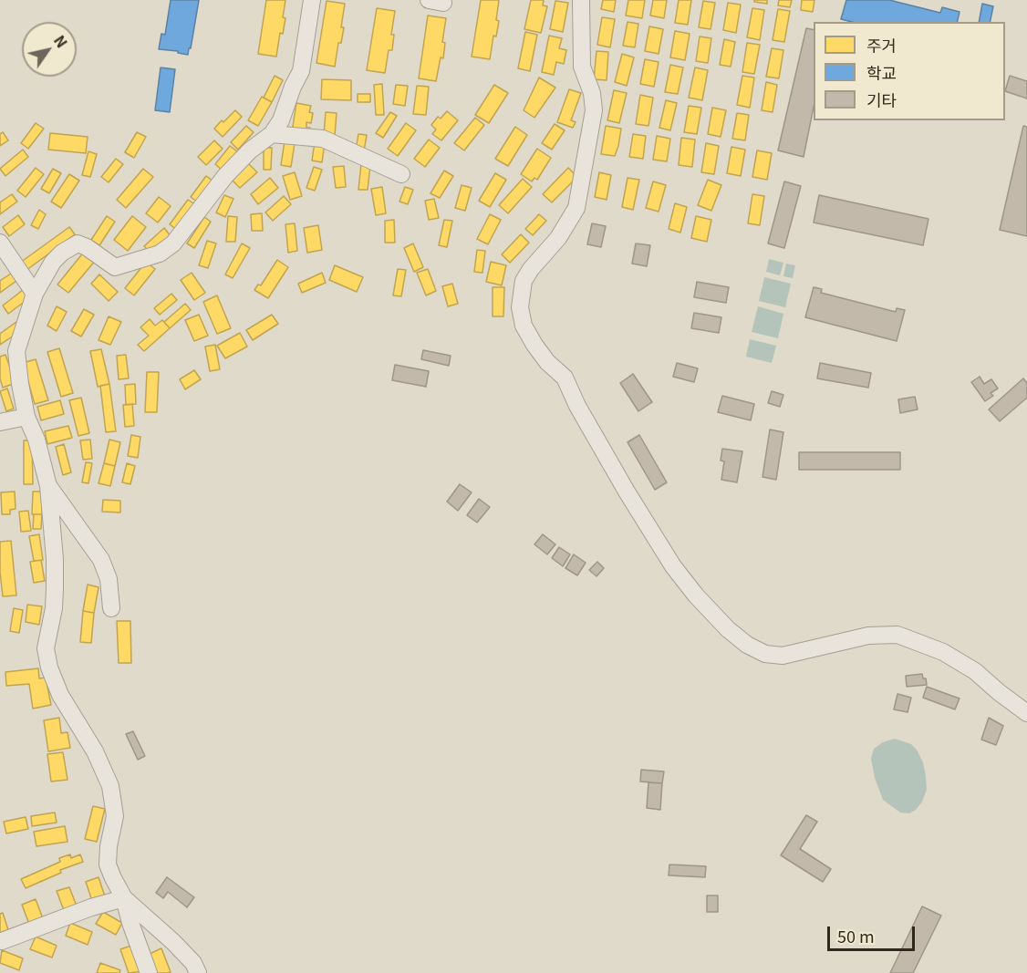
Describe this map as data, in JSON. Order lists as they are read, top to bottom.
{
  "legend": ["주거", "학교", "기타"],
  "scale_bar": "50 m",
  "north": "top right"
}
